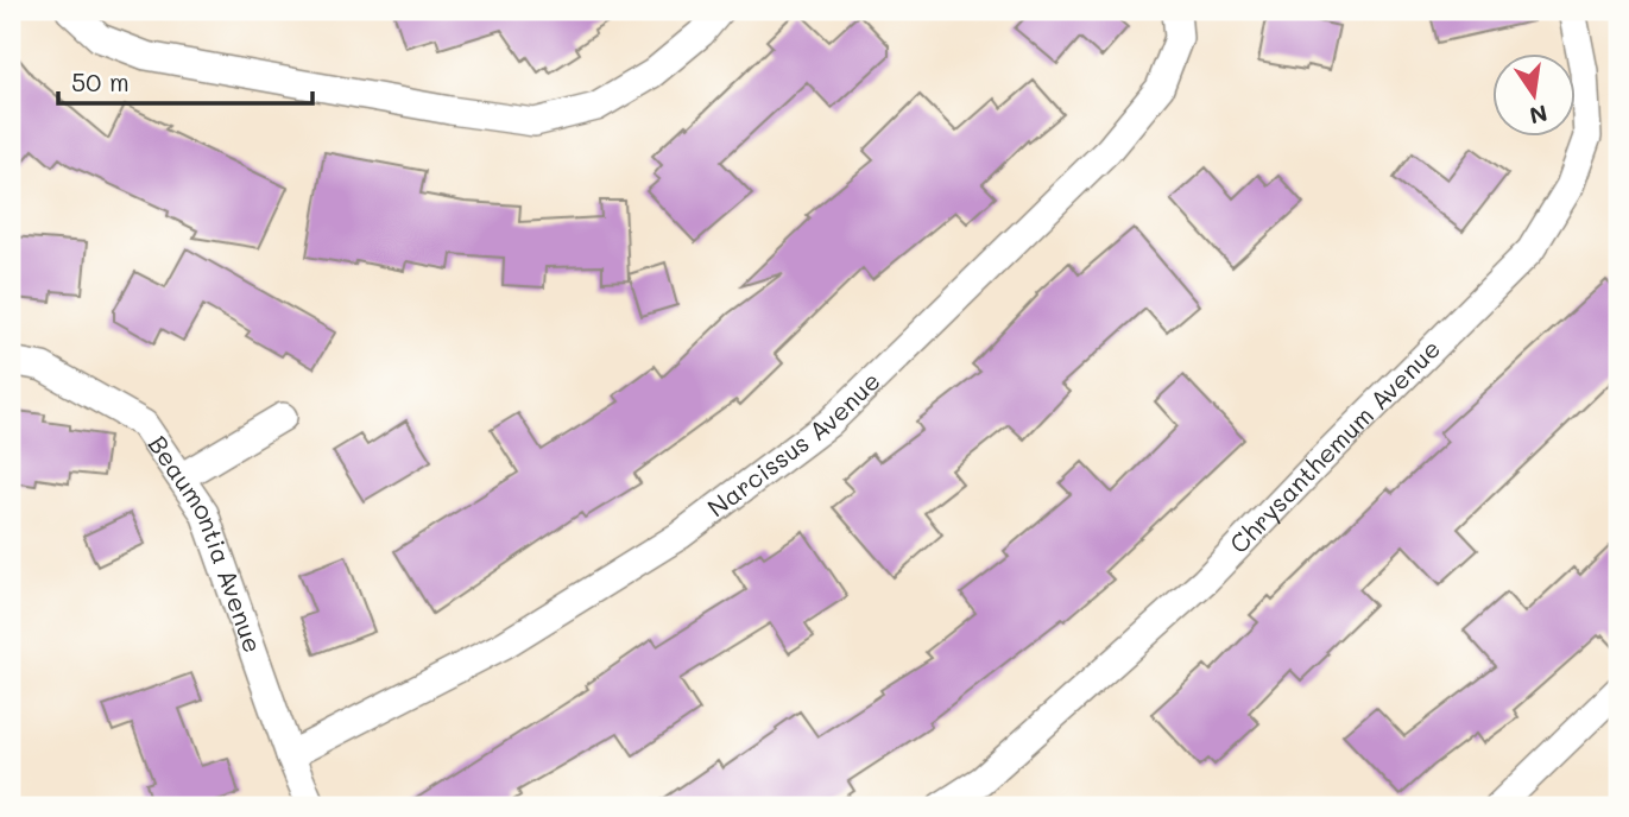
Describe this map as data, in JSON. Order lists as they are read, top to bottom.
{
  "streets": {
    "street": ["Narcissus Avenue", "Chrysanthemum Avenue", "Beaumontia Avenue"]
  },
  "crossings": [
    ["Narcissus Avenue", "Beaumontia Avenue"]
  ],
  "scale_bar": "50 m",
  "north": "bottom"
}
